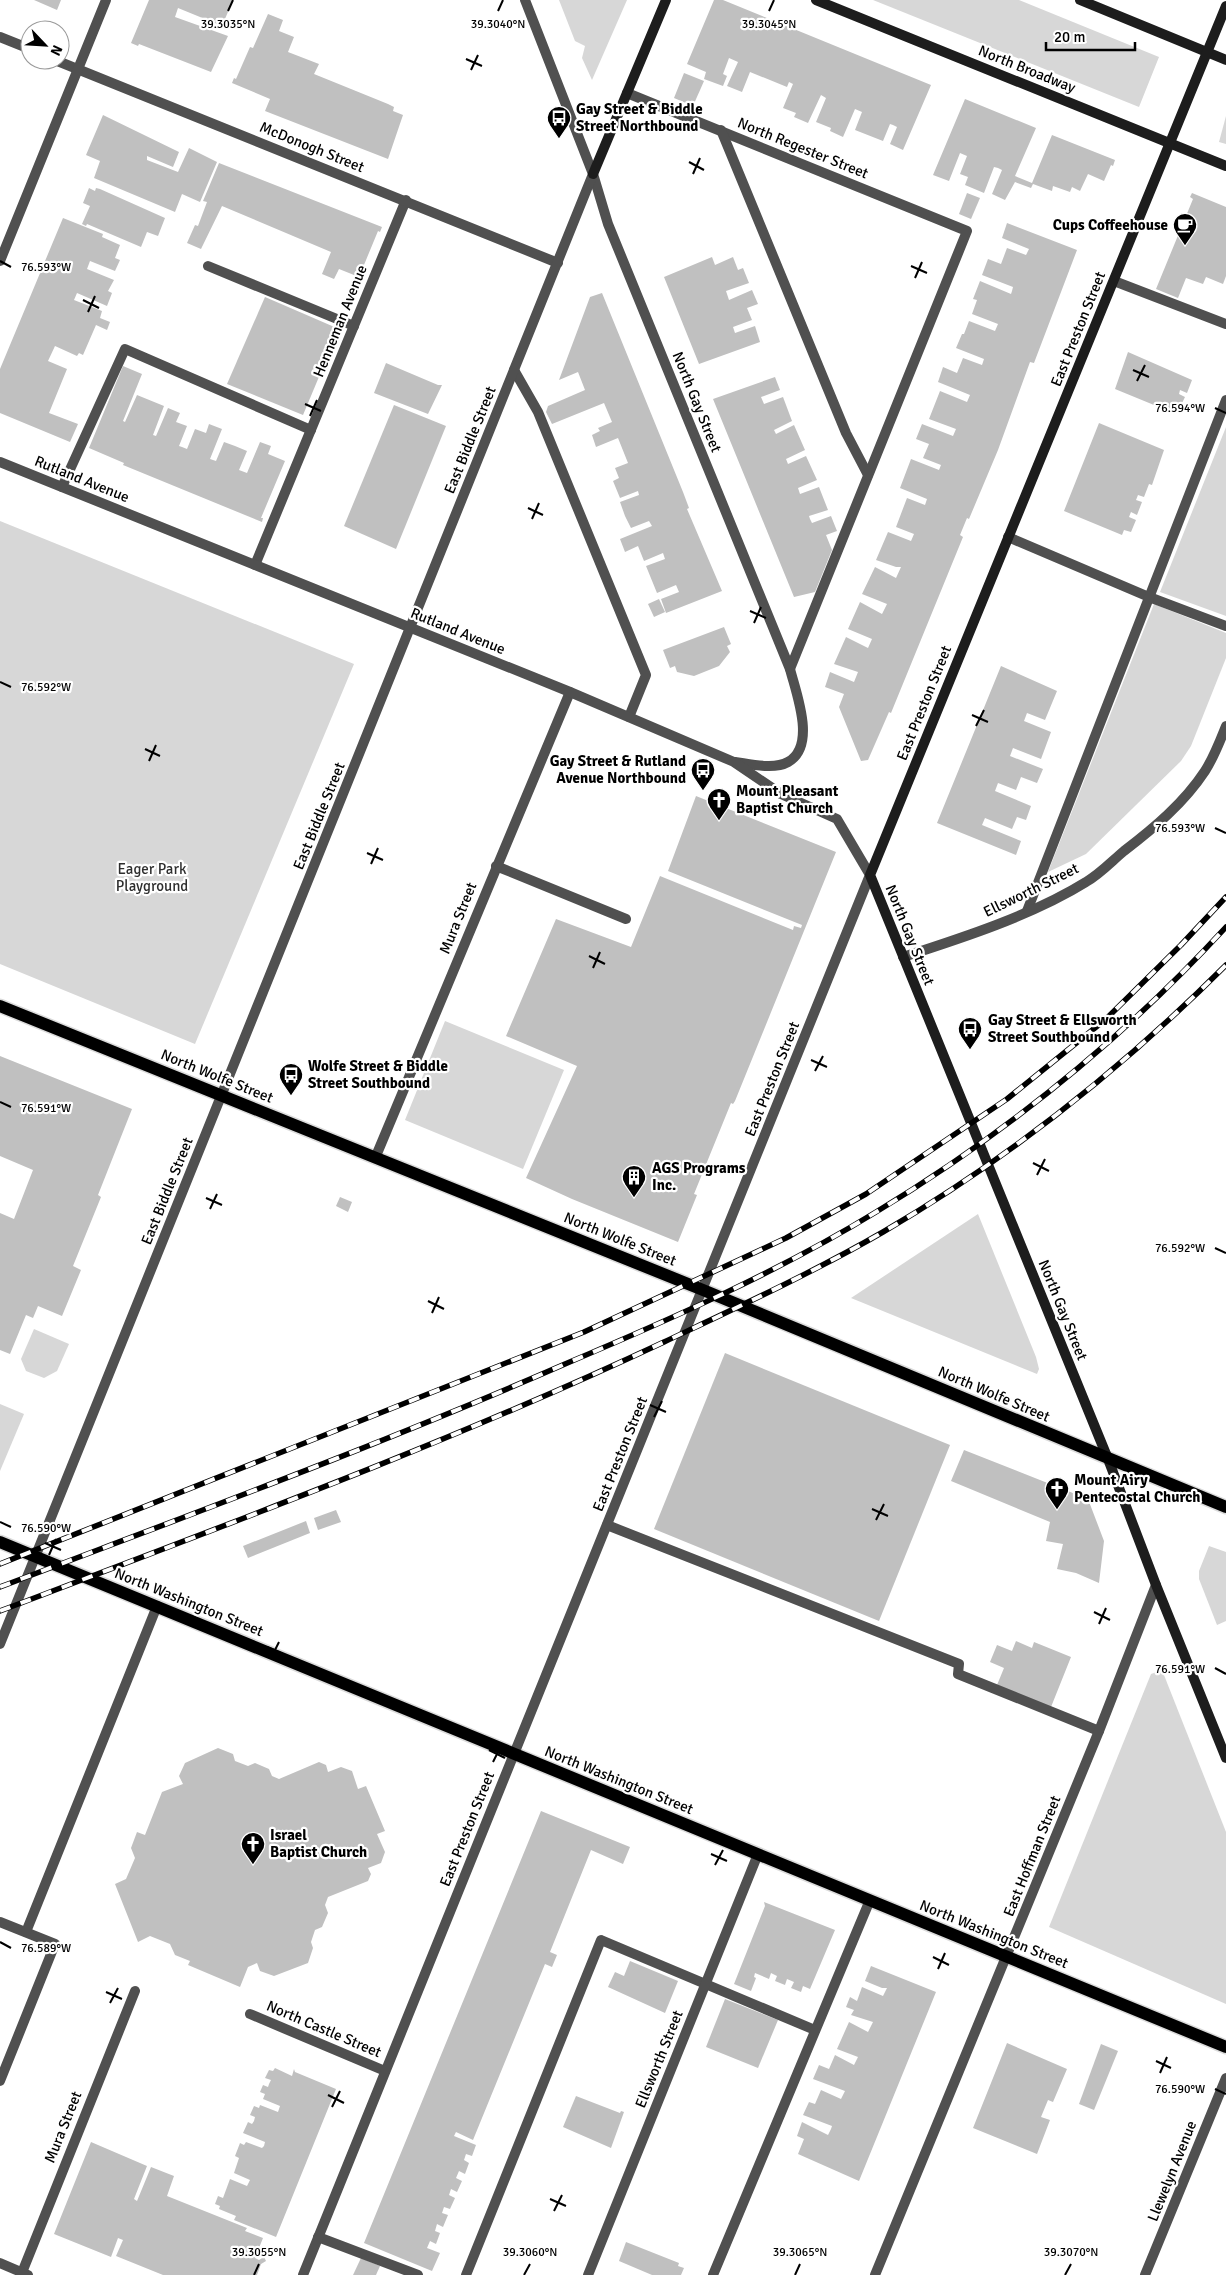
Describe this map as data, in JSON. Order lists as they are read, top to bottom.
{
  "streets": {
    "main road": [
      "North Broadway",
      "East Preston Street",
      "North Gay Street",
      "East Biddle Street",
      "North Wolfe Street",
      "North Washington Street"
    ],
    "street": [
      "McDonogh Street",
      "North Regester Street",
      "Henneman Avenue",
      "Rutland Avenue",
      "Ellsworth Street",
      "Mura Street",
      "East Hoffman Street",
      "North Castle Street",
      "Llewelyn Avenue"
    ]
  },
  "crossings": [
    ["North Broadway", "East Preston Street"],
    ["McDonogh Street", "Henneman Avenue"],
    ["McDonogh Street", "East Biddle Street"],
    ["North Regester Street", "East Biddle Street"],
    ["Henneman Avenue", "Rutland Avenue"],
    ["East Preston Street", "North Gay Street"],
    ["East Preston Street", "Rutland Avenue"],
    ["East Preston Street", "North Wolfe Street"],
    ["East Preston Street", "North Washington Street"],
    ["East Preston Street", "North Castle Street"],
    ["North Gay Street", "East Biddle Street"],
    ["North Gay Street", "Rutland Avenue"],
    ["North Gay Street", "Ellsworth Street"],
    ["North Gay Street", "North Wolfe Street"],
    ["North Gay Street", "East Hoffman Street"],
    ["East Biddle Street", "Rutland Avenue"],
    ["East Biddle Street", "North Wolfe Street"],
    ["East Biddle Street", "North Washington Street"],
    ["Rutland Avenue", "Mura Street"],
    ["Ellsworth Street", "North Washington Street"],
    ["Mura Street", "North Wolfe Street"],
    ["North Washington Street", "East Hoffman Street"]
  ],
  "parks": ["Eager Park Playground"],
  "places": {
    "bus stop": [
      "Gay Street & Biddle Street Northbound",
      "Gay Street & Rutland Avenue Northbound",
      "Gay Street & Ellsworth Street Southbound",
      "Wolfe Street & Biddle Street Southbound"
    ],
    "cafe": ["Cups Coffeehouse"],
    "church": ["Mount Pleasant Baptist Church", "Mount Airy Pentecostal Church", "Israel Baptist Church"],
    "building": ["AGS Programs Inc."]
  },
  "scale_bar": "20 m",
  "north": "bottom right",
  "coordinates": [
    "39.3035°N",
    "39.3040°N",
    "39.3045°N",
    "76.593°W",
    "76.594°W",
    "76.592°W",
    "76.591°W",
    "76.590°W",
    "76.589°W",
    "39.3055°N",
    "39.3060°N",
    "39.3065°N",
    "39.3070°N"
  ]
}
